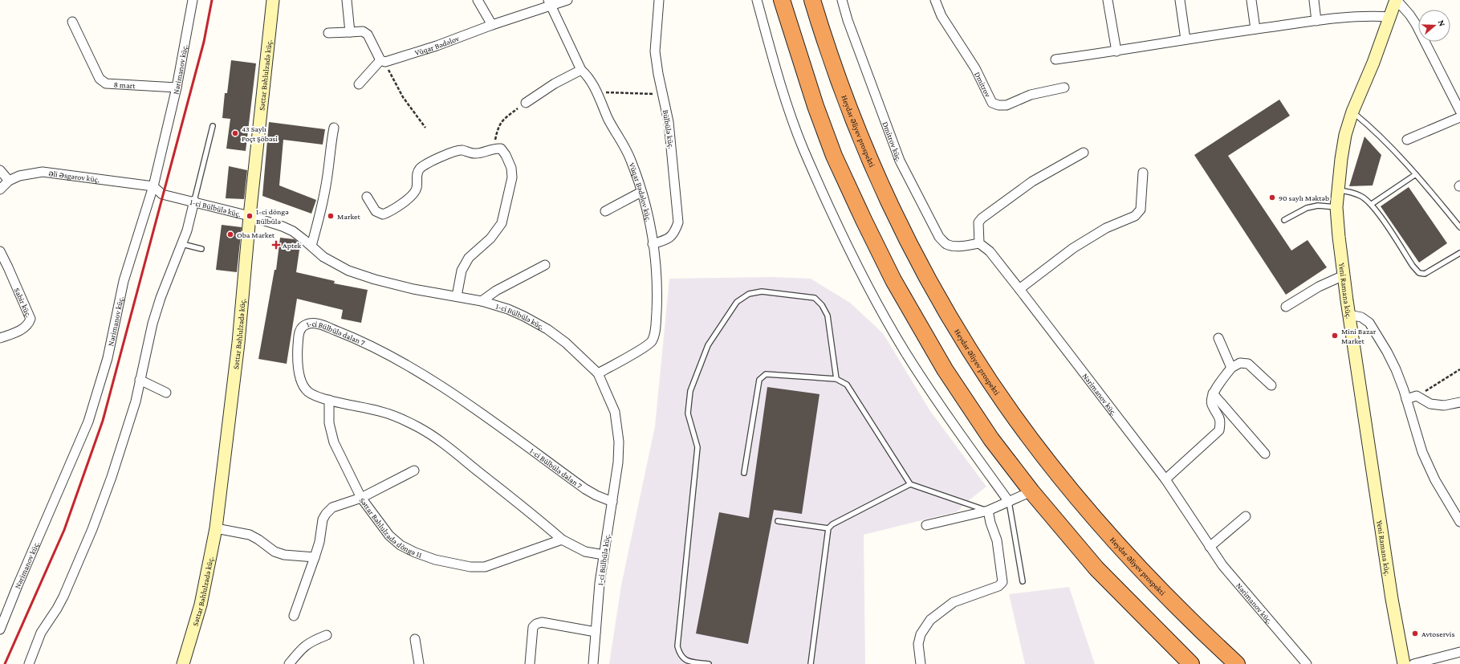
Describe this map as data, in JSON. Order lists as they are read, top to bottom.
{
  "streets": {
    "highway": ["Heydər Əliyev prospekti"],
    "street": [
      "Vüqar Bədəlov",
      "Nərimanov küç.",
      "Səttar Bəhlulzadə küç.",
      "Dmitrov",
      "8 mart",
      "Bülbülə küç.",
      "Dmitrov küç.",
      "Əli Əsgərov küç.",
      "Vüqar Bədəlov küç.",
      "1-ci Bülbülə küç.",
      "Yeni Ramana küç.",
      "Sabir küç.",
      "1-ci Bülbülə dalan 7",
      "Səttar Bəhlulzadə döngə 11"
    ]
  },
  "crossings": [
    ["Vüqar Bədəlov", "Vüqar Bədəlov küç."],
    ["Nərimanov küç.", "8 mart"],
    ["Nərimanov küç.", "Dmitrov küç."],
    ["Nərimanov küç.", "Əli Əsgərov küç."],
    ["Nərimanov küç.", "1-ci Bülbülə küç."],
    ["Səttar Bəhlulzadə küç.", "1-ci Bülbülə küç."],
    ["Bülbülə küç.", "Vüqar Bədəlov küç."],
    ["Əli Əsgərov küç.", "1-ci Bülbülə küç."],
    ["Vüqar Bədəlov küç.", "1-ci Bülbülə küç."],
    ["1-ci Bülbülə küç.", "1-ci Bülbülə dalan 7"],
    ["1-ci Bülbülə dalan 7", "Səttar Bəhlulzadə döngə 11"]
  ],
  "places": {
    "other": [
      "43 Saylı Poçt Şöbəsi",
      "90 saylı Məktəb",
      "1-ci döngə Bülbülə",
      "Market",
      "Oba Market",
      "Mini Bazar Market",
      "Avtoservis"
    ],
    "health": ["Aptek"]
  },
  "north": "right"
}
